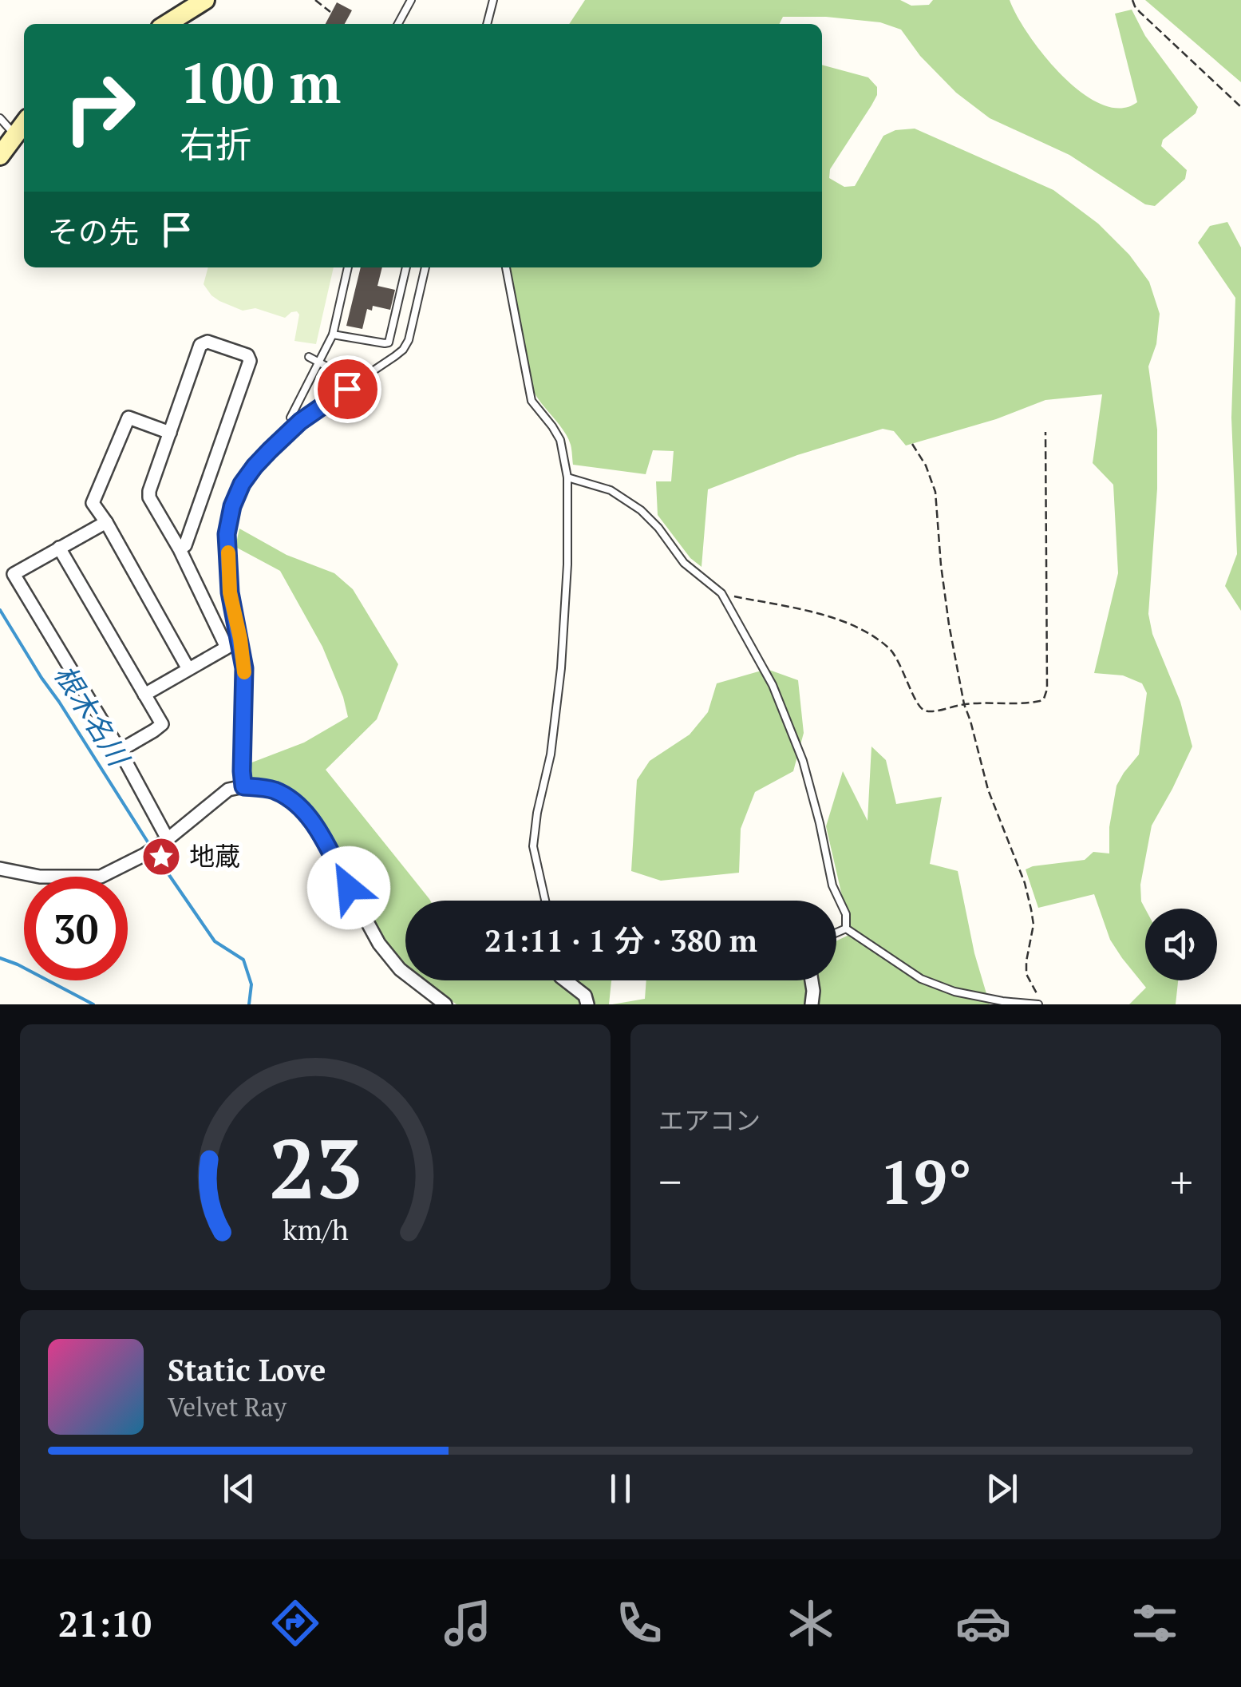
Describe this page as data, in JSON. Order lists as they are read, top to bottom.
{
  "water": ["根木名川"],
  "places": {
    "place": ["地蔵"]
  },
  "page": {
    "turn": ["100 m", "右折"],
    "then": "その先",
    "limit": "30",
    "trip": "21:11 · 1 分 · 380 m",
    "tile": "エアコン",
    "heat": ["−", "19°", "+"],
    "song": ["Static Love", "Velvet Ray"],
    "tabs": "21:10",
    "gauge": ["23", "km/h"]
  }
}
